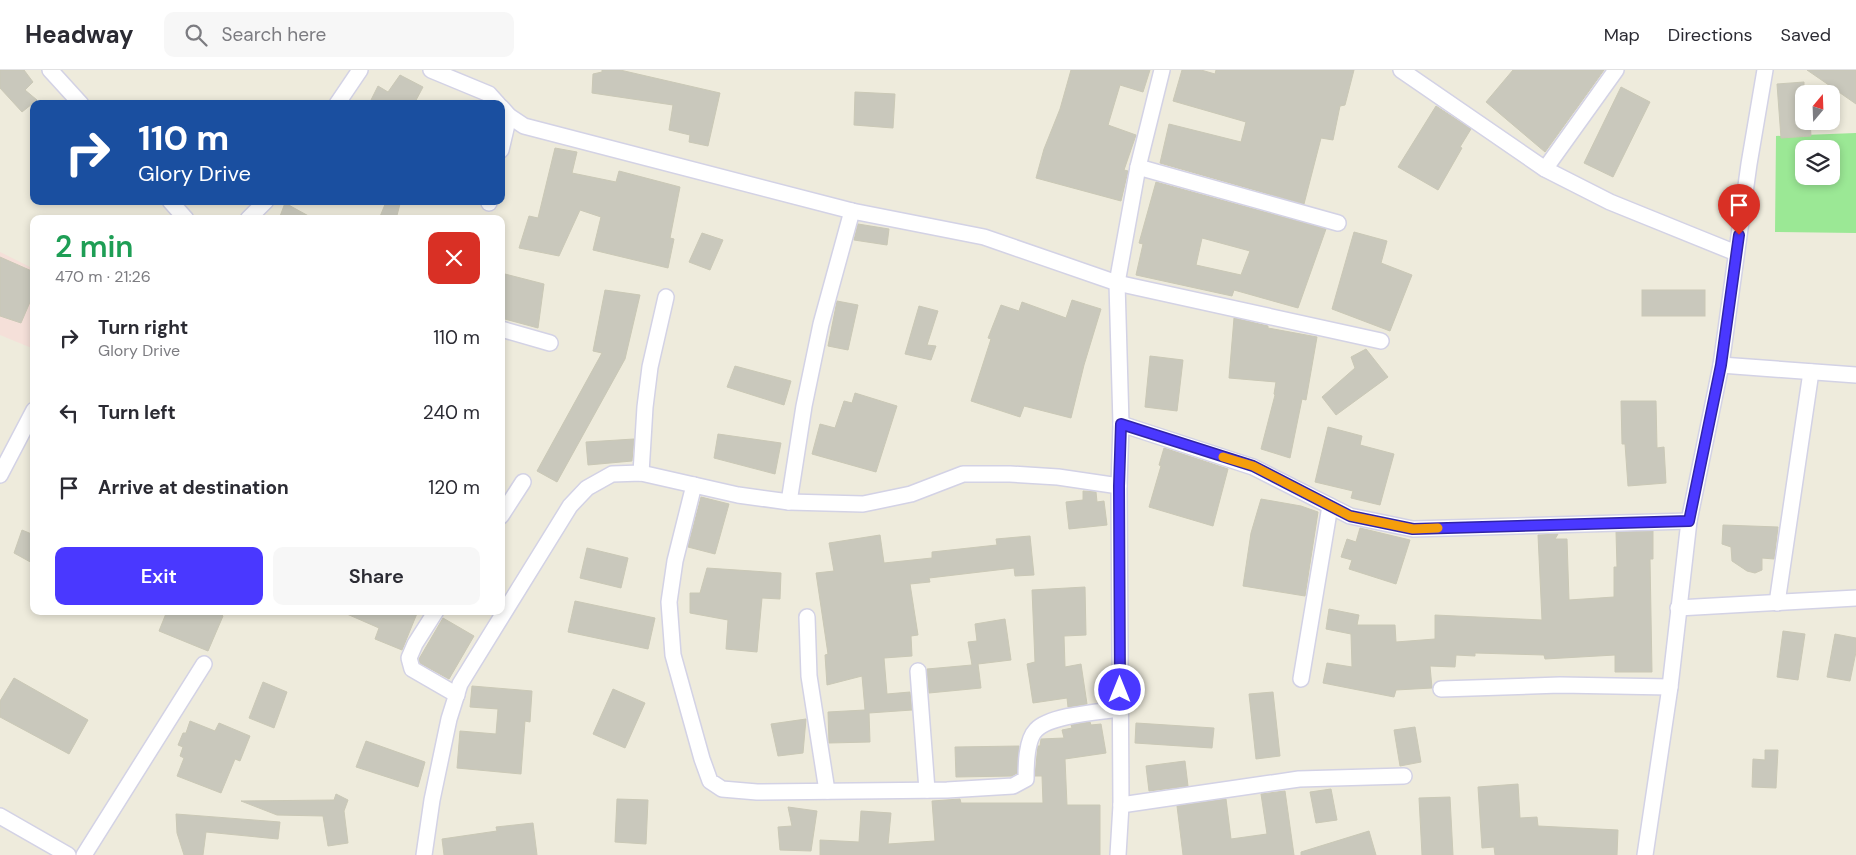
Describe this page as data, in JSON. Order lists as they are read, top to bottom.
{
  "north": "top",
  "page": {
    "header": "Headway",
    "search": "Search here",
    "nav": ["Map", "Directions", "Saved"],
    "turn": ["110 m", "Glory Drive"],
    "heading": ["2 min", "470 m · 21:26"],
    "list": [
      {
        "name": "Turn right",
        "note": "Glory Drive",
        "value": "110 m"
      },
      {
        "name": "Turn left",
        "value": "240 m"
      },
      {
        "name": "Arrive at destination",
        "value": "120 m"
      }
    ],
    "buttons": ["Exit", "Share"]
  }
}
